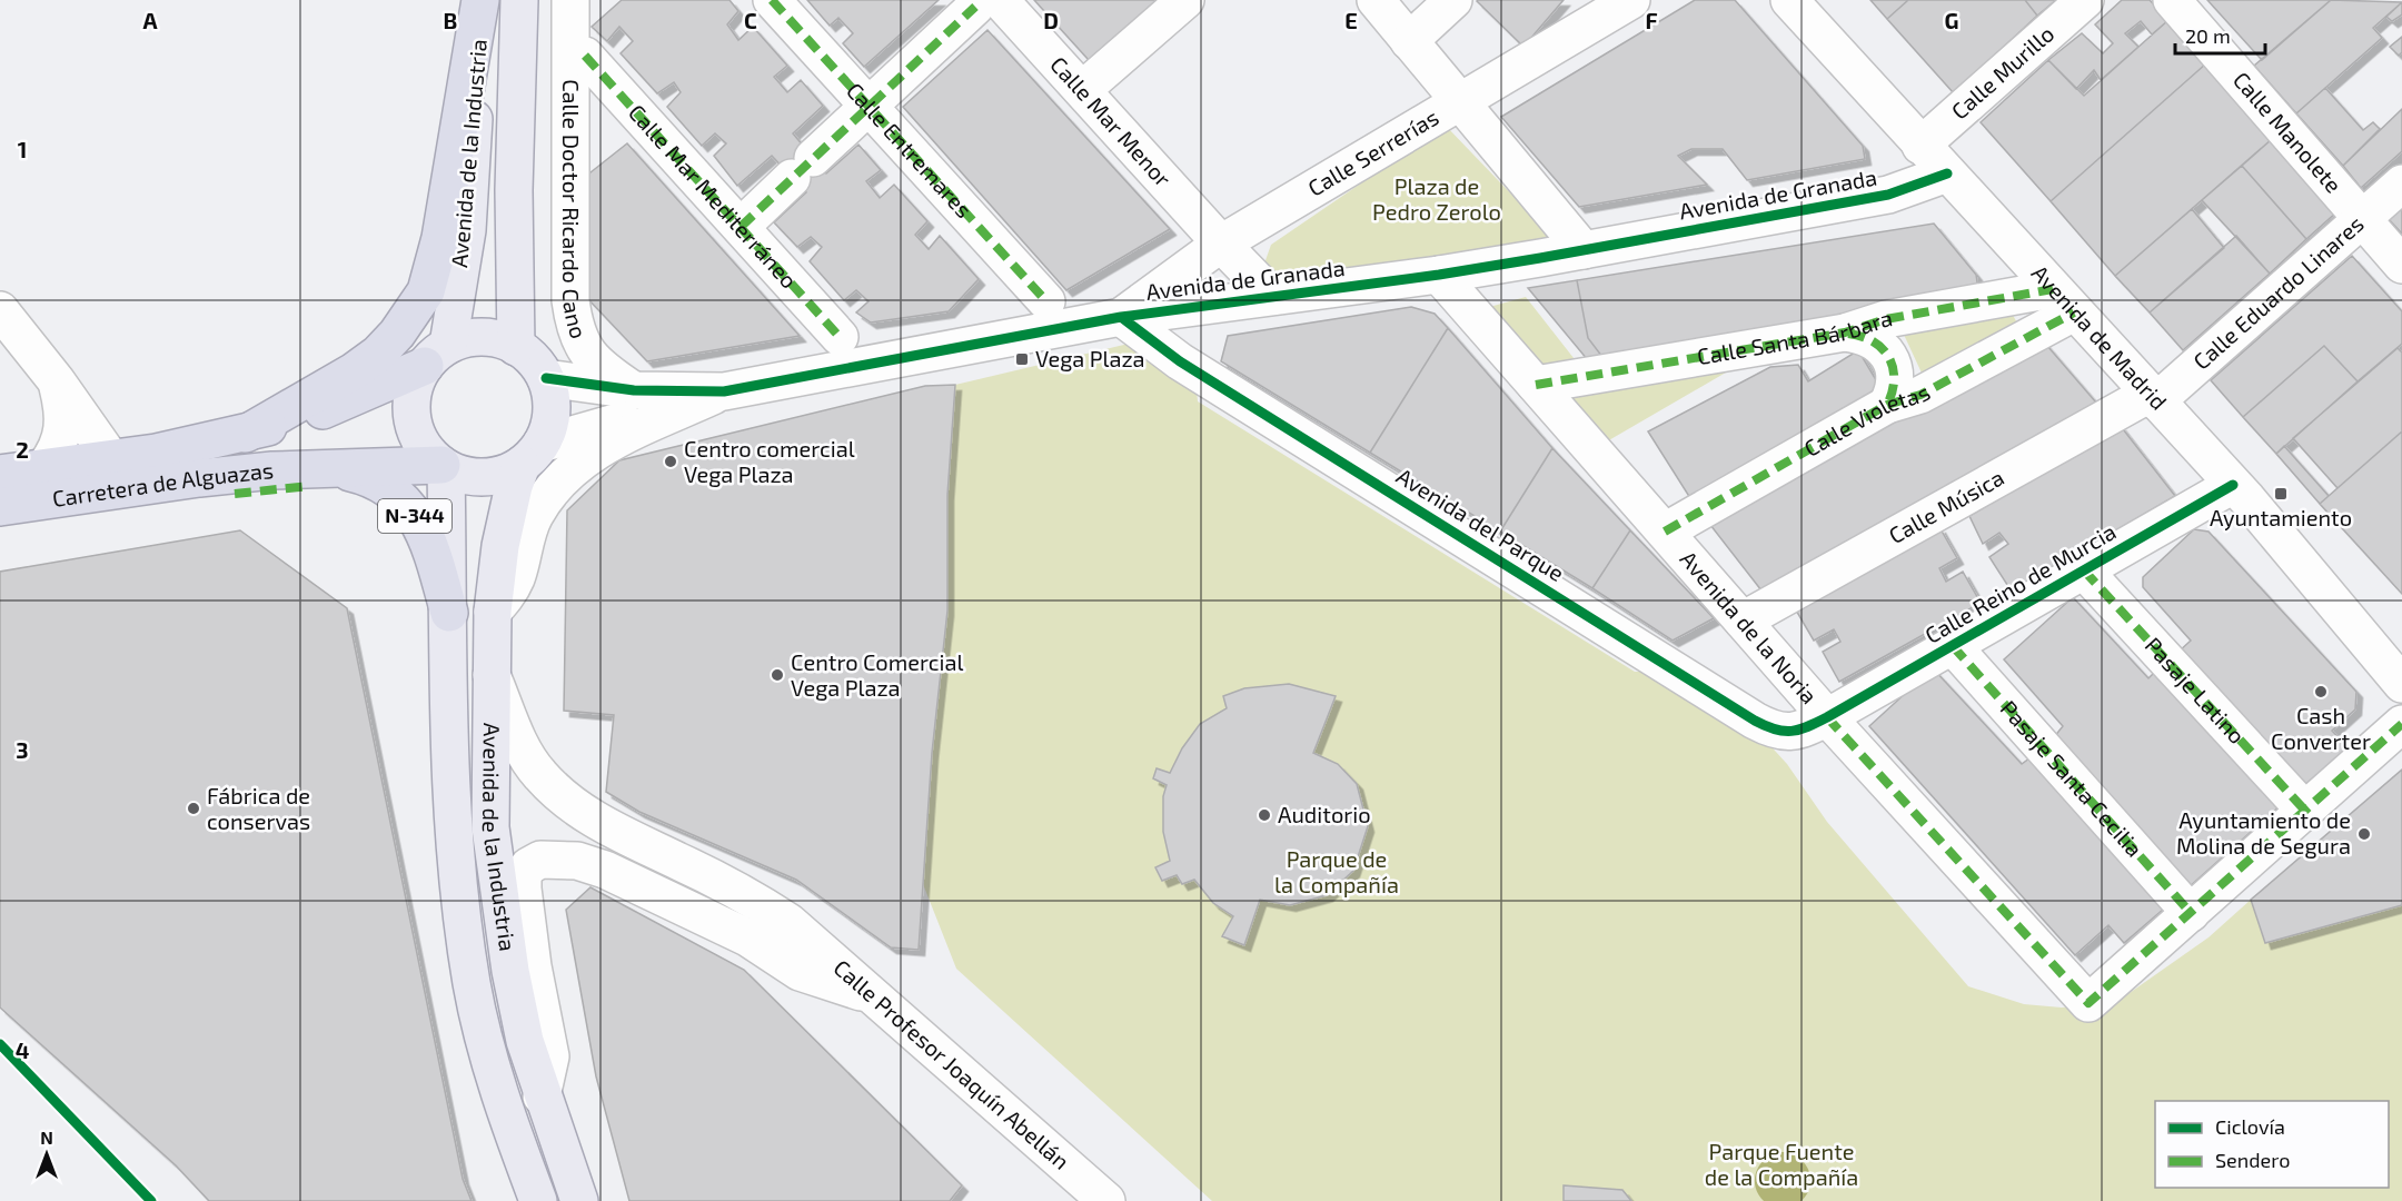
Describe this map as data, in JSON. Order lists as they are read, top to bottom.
{
  "streets": {
    "highway": ["Carretera de Alguazas", "N-344"],
    "main road": ["Avenida de la Industria"],
    "street": [
      "Calle Murillo",
      "Calle Mar Menor",
      "Calle Manolete",
      "Calle Entremares",
      "Calle Serrerías",
      "Avenida de Granada",
      "Calle Mar Mediterráneo",
      "Calle Doctor Ricardo Cano",
      "Calle Eduardo Linares",
      "Calle Santa Bárbara",
      "Avenida de Madrid",
      "Calle Violetas",
      "Calle Música",
      "Avenida del Parque",
      "Calle Reino de Murcia",
      "Avenida de la Noria",
      "Pasaje Latino",
      "Pasaje Santa Cecilia",
      "Calle Profesor Joaquín Abellán"
    ]
  },
  "crossings": [
    ["Calle Murillo", "Avenida de Madrid"],
    ["Calle Mar Menor", "Calle Serrerías"],
    ["Calle Mar Menor", "Avenida de Granada"],
    ["Calle Manolete", "Calle Eduardo Linares"],
    ["Avenida de la Industria", "Avenida de Granada"],
    ["Avenida de la Industria", "N-344"],
    ["Avenida de la Industria", "Calle Profesor Joaquín Abellán"],
    ["Calle Serrerías", "Avenida de Granada"],
    ["Calle Serrerías", "Avenida del Parque"],
    ["Avenida de Granada", "Calle Doctor Ricardo Cano"],
    ["Avenida de Granada", "Avenida de Madrid"],
    ["Avenida de Granada", "Avenida del Parque"],
    ["Avenida de Granada", "Avenida de la Noria"],
    ["Calle Eduardo Linares", "Avenida de Madrid"],
    ["Calle Eduardo Linares", "Calle Música"],
    ["Calle Santa Bárbara", "Avenida de Madrid"],
    ["Calle Santa Bárbara", "Calle Violetas"],
    ["Calle Santa Bárbara", "Avenida de la Noria"],
    ["Avenida de Madrid", "Calle Violetas"],
    ["Avenida de Madrid", "Calle Música"],
    ["Avenida de Madrid", "Calle Reino de Murcia"],
    ["Calle Violetas", "Avenida de la Noria"],
    ["Carretera de Alguazas", "N-344"],
    ["Calle Música", "Avenida de la Noria"],
    ["Avenida del Parque", "Calle Reino de Murcia"],
    ["Avenida del Parque", "Avenida de la Noria"],
    ["Calle Reino de Murcia", "Avenida de la Noria"],
    ["Calle Reino de Murcia", "Pasaje Latino"],
    ["Calle Reino de Murcia", "Pasaje Santa Cecilia"],
    ["Avenida de la Noria", "Pasaje Santa Cecilia"]
  ],
  "parks": ["Plaza de Pedro Zerolo", "Parque de la Compañía", "Parque Fuente de la Compañía"],
  "places": {
    "transit": ["Vega Plaza", "Ayuntamiento"],
    "other": [
      "Centro comercial Vega Plaza",
      "Centro Comercial Vega Plaza",
      "Cash Converter",
      "Fábrica de conservas",
      "Auditorio",
      "Ayuntamiento de Molina de Segura"
    ]
  },
  "legend": ["Ciclovía", "Sendero"],
  "scale_bar": "20 m",
  "north": "top",
  "grid": {
    "columns": [
      "A",
      "B",
      "C",
      "D",
      "E",
      "F",
      "G"
    ],
    "rows": [
      "1",
      "2",
      "3",
      "4"
    ]
  }
}
